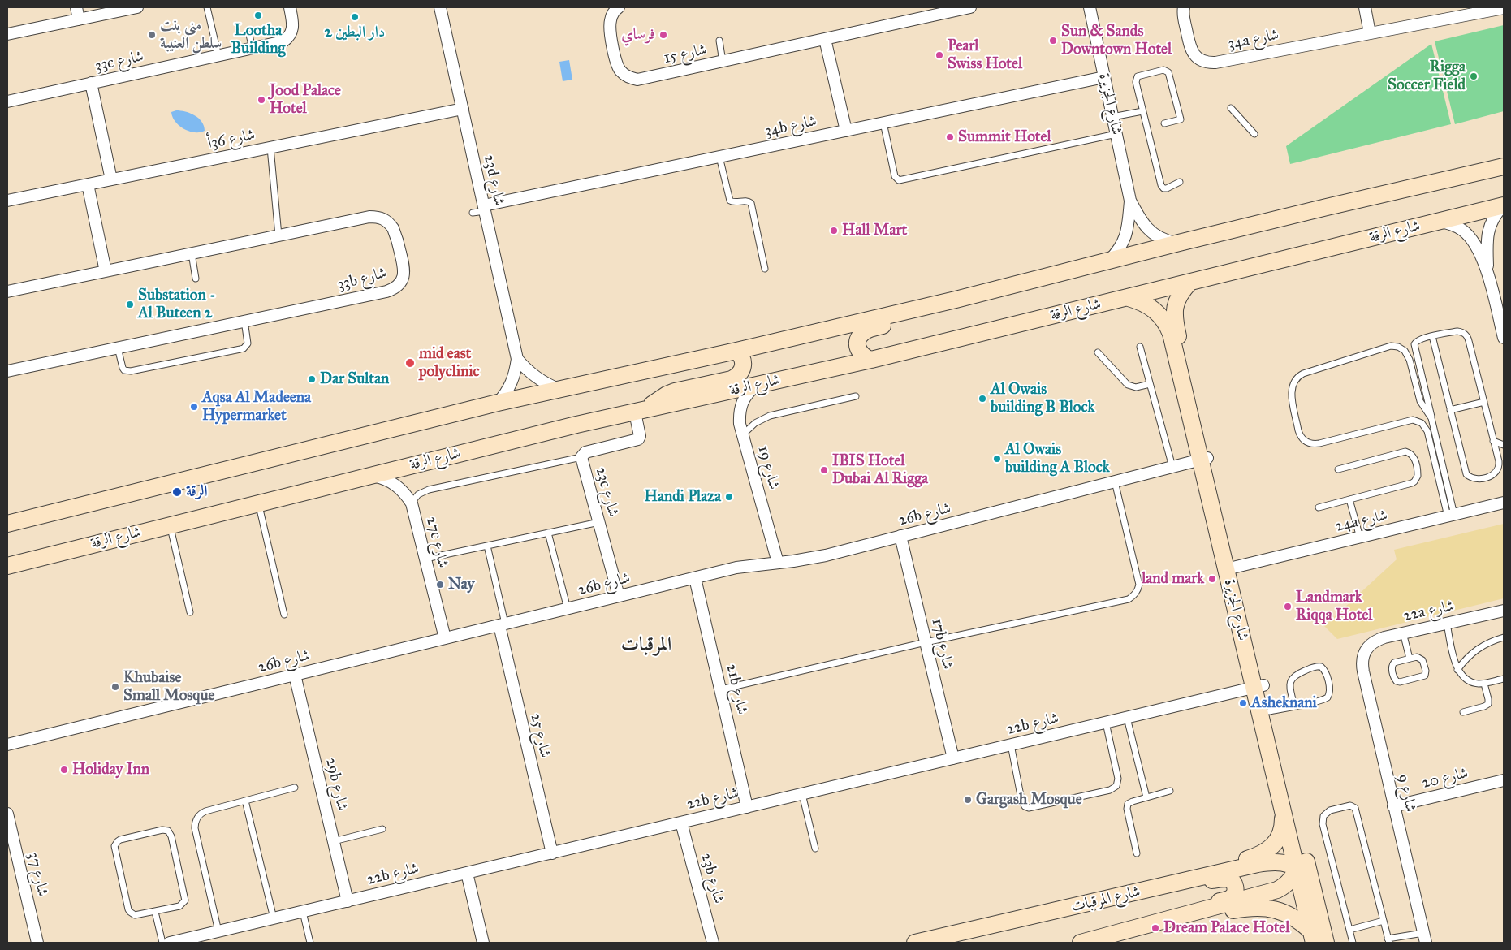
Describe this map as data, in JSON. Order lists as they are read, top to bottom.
{
  "streets": {
    "street": [
      "34a شارع",
      "شارع 15",
      "33c شارع",
      "شارع الجزيرة",
      "34b شارع",
      "شارع 36أ",
      "23d شارع",
      "شارع الرقة",
      "33b شارع",
      "شارع 19",
      "23c شارع",
      "26b شارع",
      "24a شارع",
      "27c شارع",
      "22a شارع",
      "17b شارع",
      "21b شارع",
      "22b شارع",
      "شارع 25",
      "شارع 20",
      "29b شارع",
      "شارع 9",
      "شارع 37",
      "23b شارع",
      "شارع المرقبات"
    ]
  },
  "crossings": [
    ["33c شارع", "شارع 36أ"],
    ["شارع الجزيرة", "34b شارع"],
    ["شارع الجزيرة", "شارع الرقة"],
    ["شارع الجزيرة", "26b شارع"],
    ["شارع الجزيرة", "24a شارع"],
    ["شارع الجزيرة", "22b شارع"],
    ["شارع الجزيرة", "شارع المرقبات"],
    ["34b شارع", "23d شارع"],
    ["شارع 36أ", "23d شارع"],
    ["شارع الرقة", "شارع 19"],
    ["شارع الرقة", "23c شارع"],
    ["شارع الرقة", "27c شارع"],
    ["شارع 19", "26b شارع"],
    ["23c شارع", "26b شارع"],
    ["26b شارع", "27c شارع"],
    ["26b شارع", "17b شارع"],
    ["26b شارع", "21b شارع"],
    ["26b شارع", "شارع 25"],
    ["26b شارع", "29b شارع"],
    ["22a شارع", "شارع 9"],
    ["17b شارع", "22b شارع"],
    ["21b شارع", "22b شارع"],
    ["22b شارع", "شارع 25"],
    ["22b شارع", "29b شارع"],
    ["22b شارع", "23b شارع"],
    ["شارع 20", "شارع 9"]
  ],
  "districts": ["المرقبات"],
  "places": [
    "Lootha Building",
    "دار البطين 2",
    "منى بنت سلطن العنيبة",
    "فرساي",
    "Sun & Sands Downtown Hotel",
    "Pearl Swiss Hotel",
    "Rigga Soccer Field",
    "Jood Palace Hotel",
    "Summit Hotel",
    "Hall Mart",
    "Substation - Al Buteen 2",
    "mid east polyclinic",
    "Dar Sultan",
    "Al Owais building B Block",
    "Aqsa Al Madeena Hypermarket",
    "Al Owais building A Block",
    "IBIS Hotel Dubai Al Rigga",
    "الرقة",
    "Handi Plaza",
    "land mark",
    "Nay",
    "Landmark Riqqa Hotel",
    "Khubaise Small Mosque",
    "Asheknani",
    "Holiday Inn",
    "Gargash Mosque",
    "Dream Palace Hotel"
  ]
}
